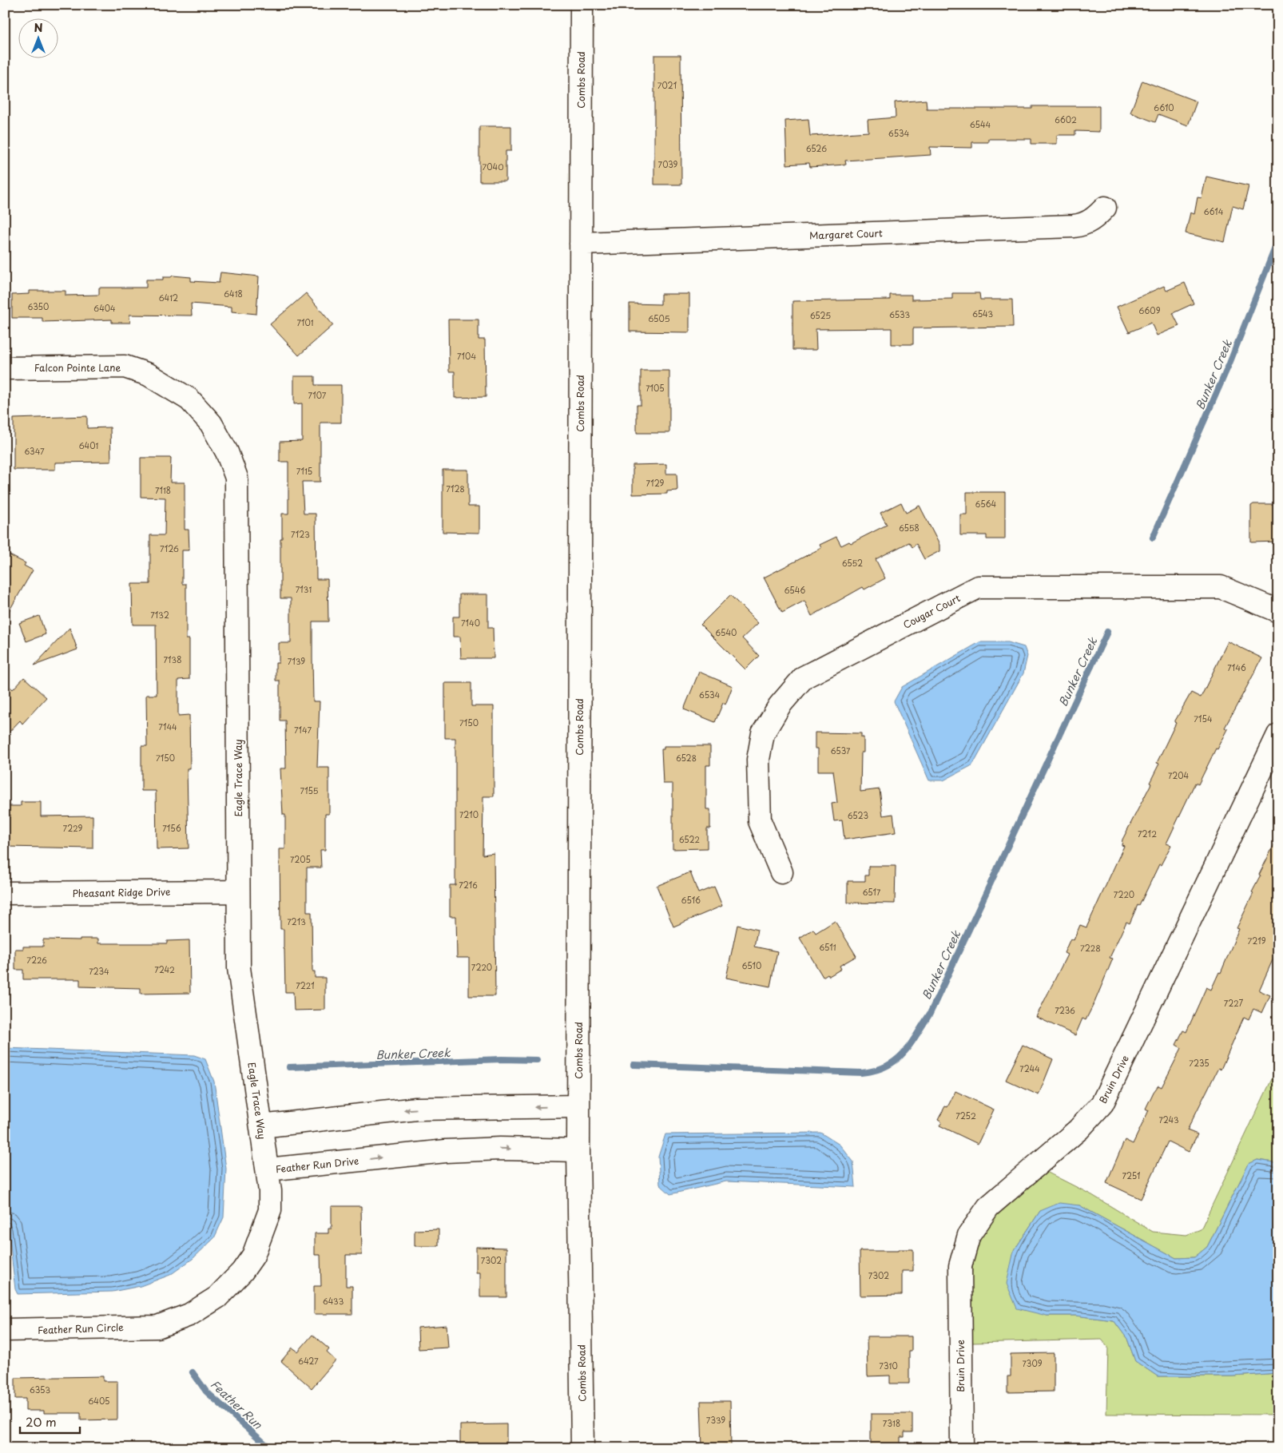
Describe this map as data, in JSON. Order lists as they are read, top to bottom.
{
  "streets": {
    "street": [
      "Combs Road",
      "Margaret Court",
      "Falcon Pointe Lane",
      "Cougar Court",
      "Eagle Trace Way",
      "Pheasant Ridge Drive",
      "Bruin Drive",
      "Feather Run Drive",
      "Feather Run Circle"
    ]
  },
  "crossings": [
    ["Combs Road", "Margaret Court"],
    ["Combs Road", "Feather Run Drive"],
    ["Falcon Pointe Lane", "Eagle Trace Way"],
    ["Eagle Trace Way", "Pheasant Ridge Drive"],
    ["Eagle Trace Way", "Feather Run Drive"],
    ["Feather Run Drive", "Feather Run Circle"]
  ],
  "water": ["Bunker Creek", "Feather Run"],
  "house_numbers": [
    "7021",
    "6610",
    "6602",
    "6544",
    "6534",
    "6526",
    "7039",
    "7040",
    "6614",
    "6418",
    "6412",
    "6350",
    "6404",
    "6609",
    "6543",
    "6533",
    "6525",
    "6505",
    "7101",
    "7104",
    "7105",
    "7107",
    "6401",
    "6347",
    "7115",
    "7129",
    "7128",
    "7118",
    "6564",
    "6558",
    "7123",
    "7126",
    "6552",
    "7131",
    "6546",
    "7132",
    "7140",
    "6540",
    "7138",
    "7139",
    "7146",
    "6534",
    "7154",
    "7150",
    "7144",
    "7147",
    "6537",
    "7150",
    "6528",
    "7204",
    "7155",
    "7210",
    "6523",
    "7229",
    "7156",
    "7212",
    "6522",
    "7205",
    "7216",
    "6517",
    "7220",
    "6516",
    "7213",
    "7219",
    "6511",
    "7228",
    "7226",
    "6510",
    "7220",
    "7242",
    "7234",
    "7221",
    "7227",
    "7236",
    "7235",
    "7244",
    "7252",
    "7243",
    "7251",
    "7302",
    "7302",
    "6433",
    "6427",
    "7309",
    "7310",
    "6353",
    "6405",
    "7339",
    "7318"
  ],
  "scale_bar": "20 m",
  "north": "top"
}
